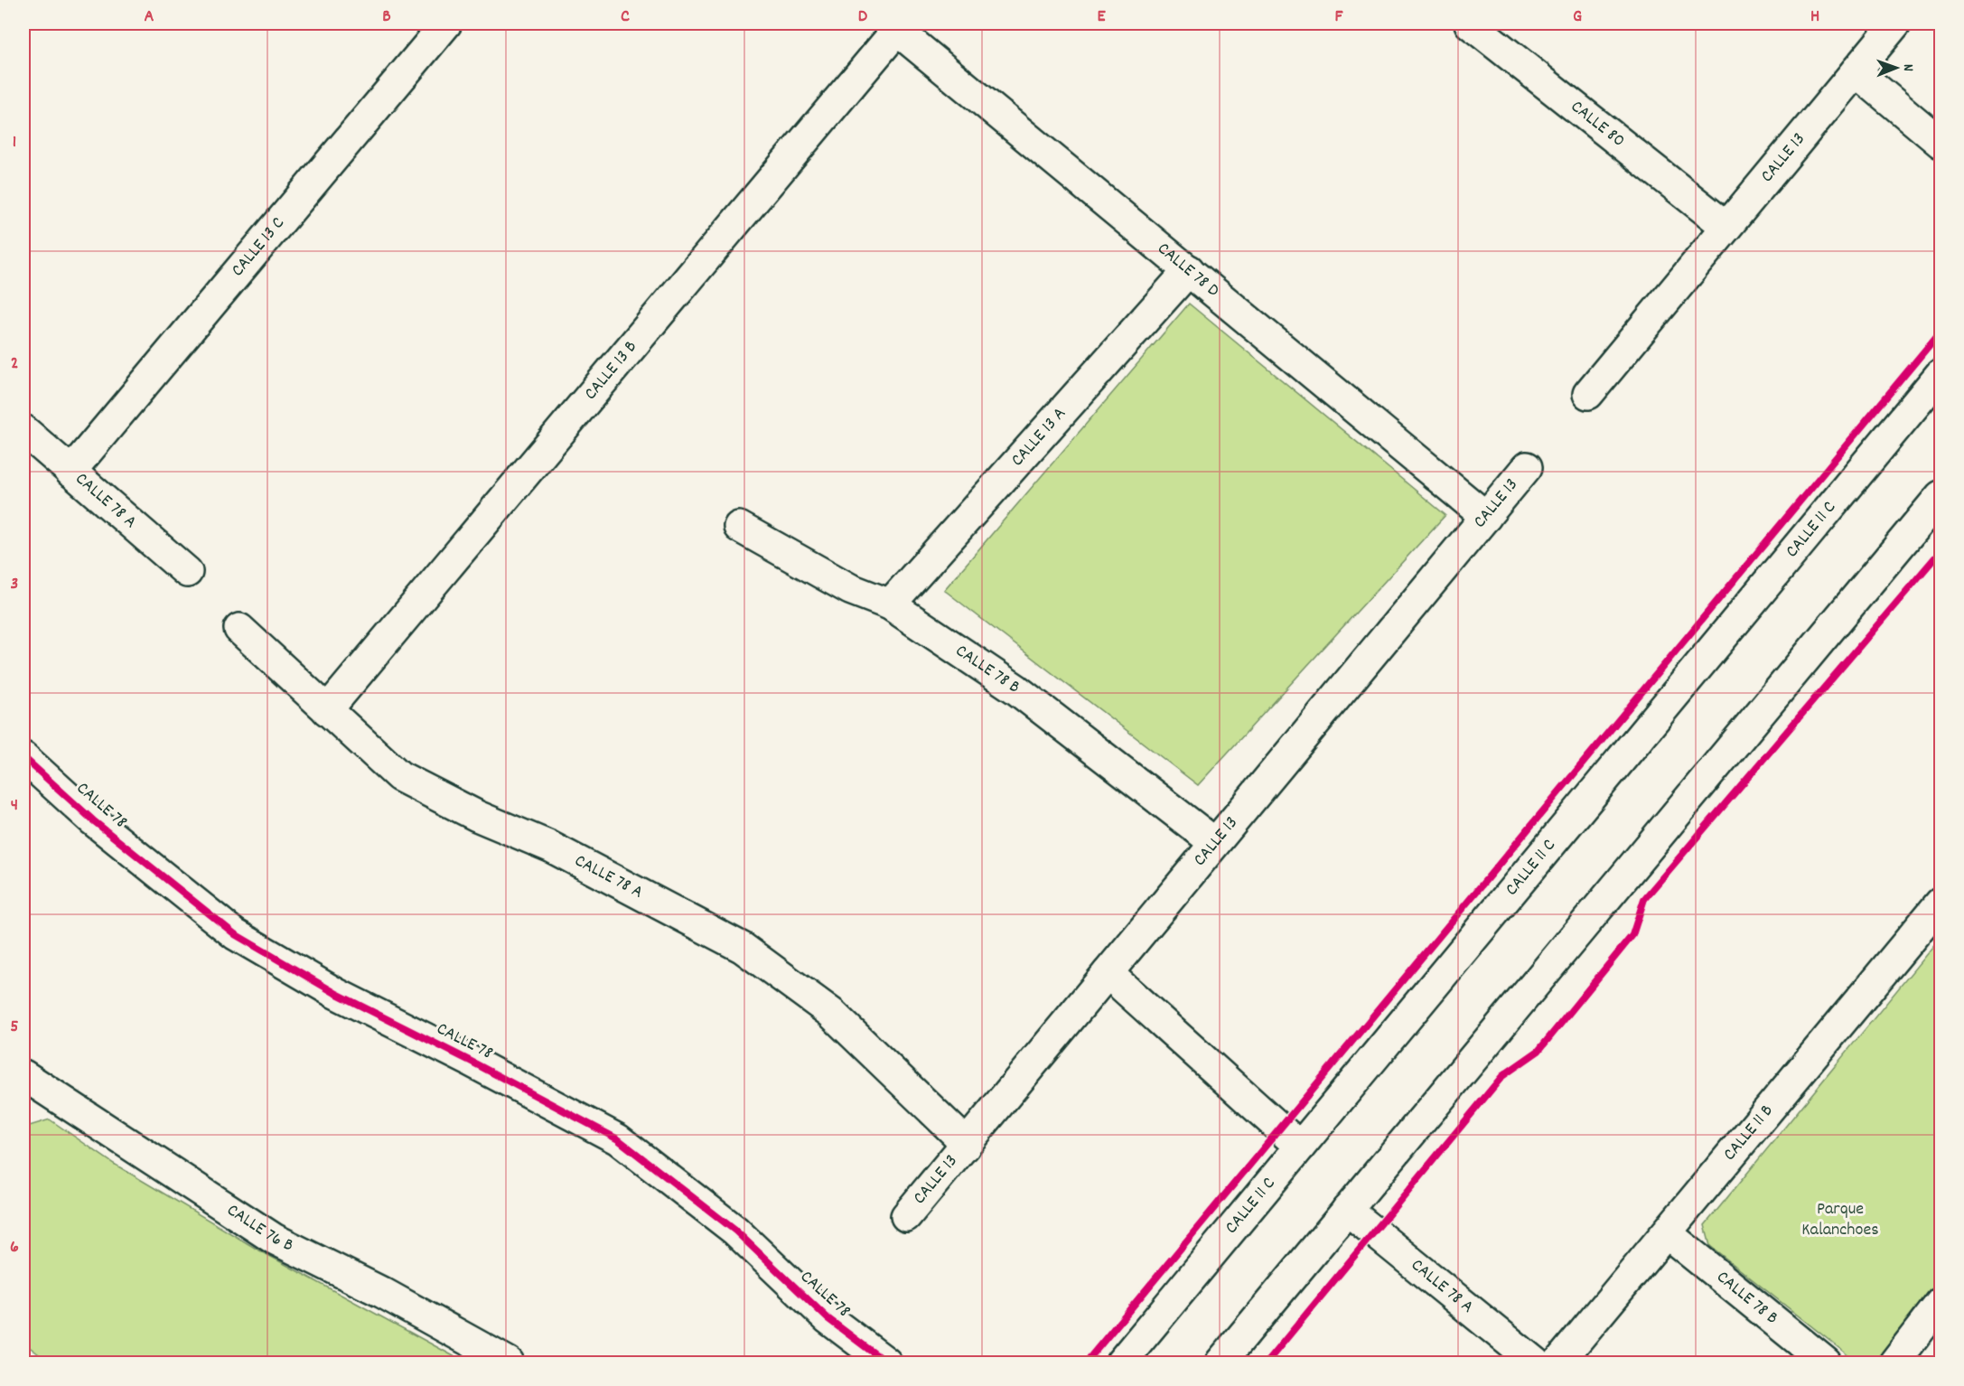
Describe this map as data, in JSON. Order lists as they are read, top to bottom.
{
  "streets": {
    "street": [
      "CALLE 80",
      "CALLE 13",
      "CALLE 13 C",
      "CALLE 78 D",
      "CALLE 13 B",
      "CALLE 13 A",
      "CALLE 78 A",
      "CALLE 11 C",
      "CALLE 78 B",
      "CALLE 78",
      "CALLE 11 B",
      "CALLE 76 B"
    ]
  },
  "crossings": [
    ["CALLE 80", "CALLE 13"],
    ["CALLE 13", "CALLE 78 D"],
    ["CALLE 13", "CALLE 78 A"],
    ["CALLE 13", "CALLE 78 B"],
    ["CALLE 13 C", "CALLE 78 A"],
    ["CALLE 78 D", "CALLE 13 B"],
    ["CALLE 78 D", "CALLE 13 A"],
    ["CALLE 13 B", "CALLE 78 A"],
    ["CALLE 13 A", "CALLE 78 B"],
    ["CALLE 78 B", "CALLE 11 B"]
  ],
  "parks": ["Parque Kalanchoes"],
  "north": "right",
  "grid": {
    "columns": [
      "A",
      "B",
      "C",
      "D",
      "E",
      "F",
      "G",
      "H"
    ],
    "rows": [
      "1",
      "2",
      "3",
      "4",
      "5",
      "6"
    ]
  }
}
